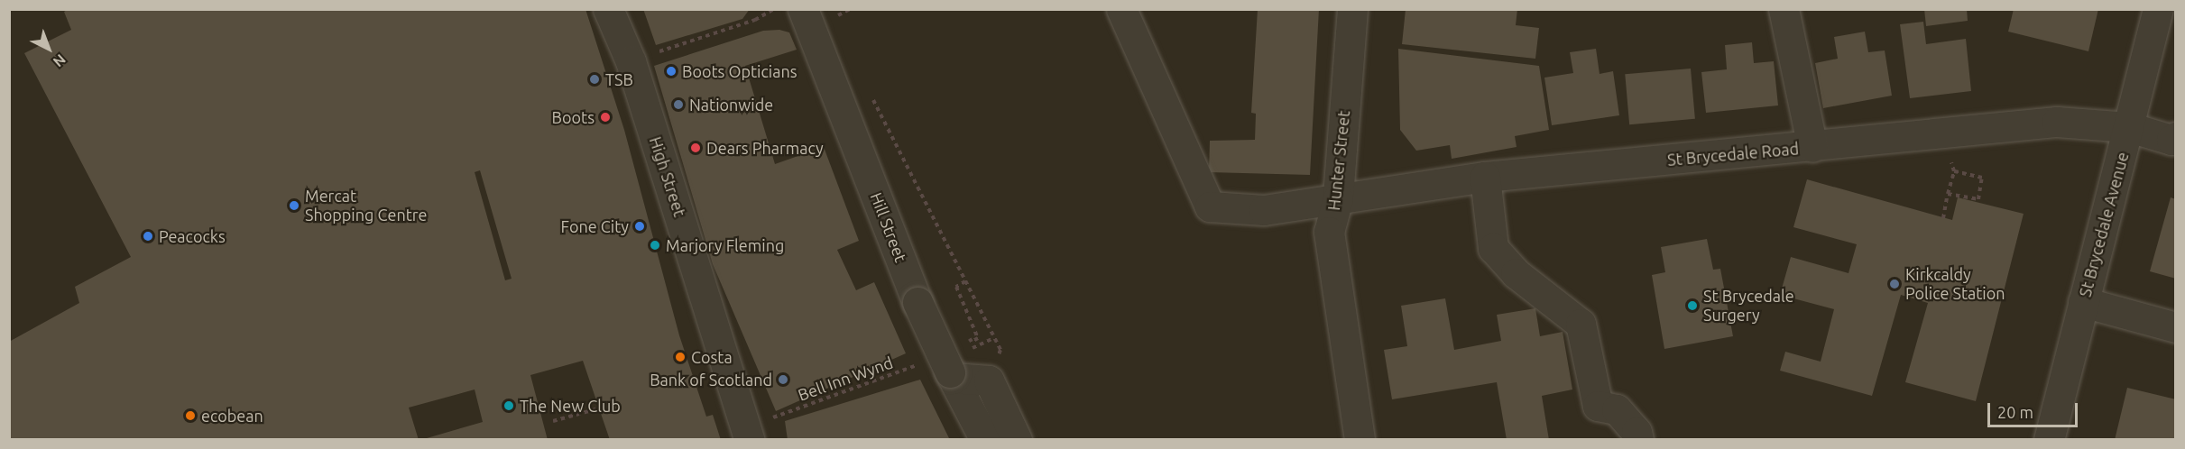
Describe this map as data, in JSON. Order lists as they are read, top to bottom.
{
  "streets": {
    "street": [
      "St Brycedale Road",
      "Hunter Street",
      "High Street",
      "St Brycedale Avenue",
      "Hill Street"
    ],
    "path": ["Bell Inn Wynd"]
  },
  "crossings": [
    ["St Brycedale Road", "Hunter Street"],
    ["St Brycedale Road", "St Brycedale Avenue"],
    ["High Street", "Bell Inn Wynd"]
  ],
  "places": [
    "Boots Opticians",
    "TSB",
    "Nationwide",
    "Boots",
    "Dears Pharmacy",
    "Mercat Shopping Centre",
    "Fone City",
    "Peacocks",
    "Marjory Fleming",
    "Kirkcaldy Police Station",
    "St Brycedale Surgery",
    "Costa",
    "Bank of Scotland",
    "The New Club",
    "ecobean"
  ],
  "scale_bar": "20 m",
  "north": "bottom right"
}
